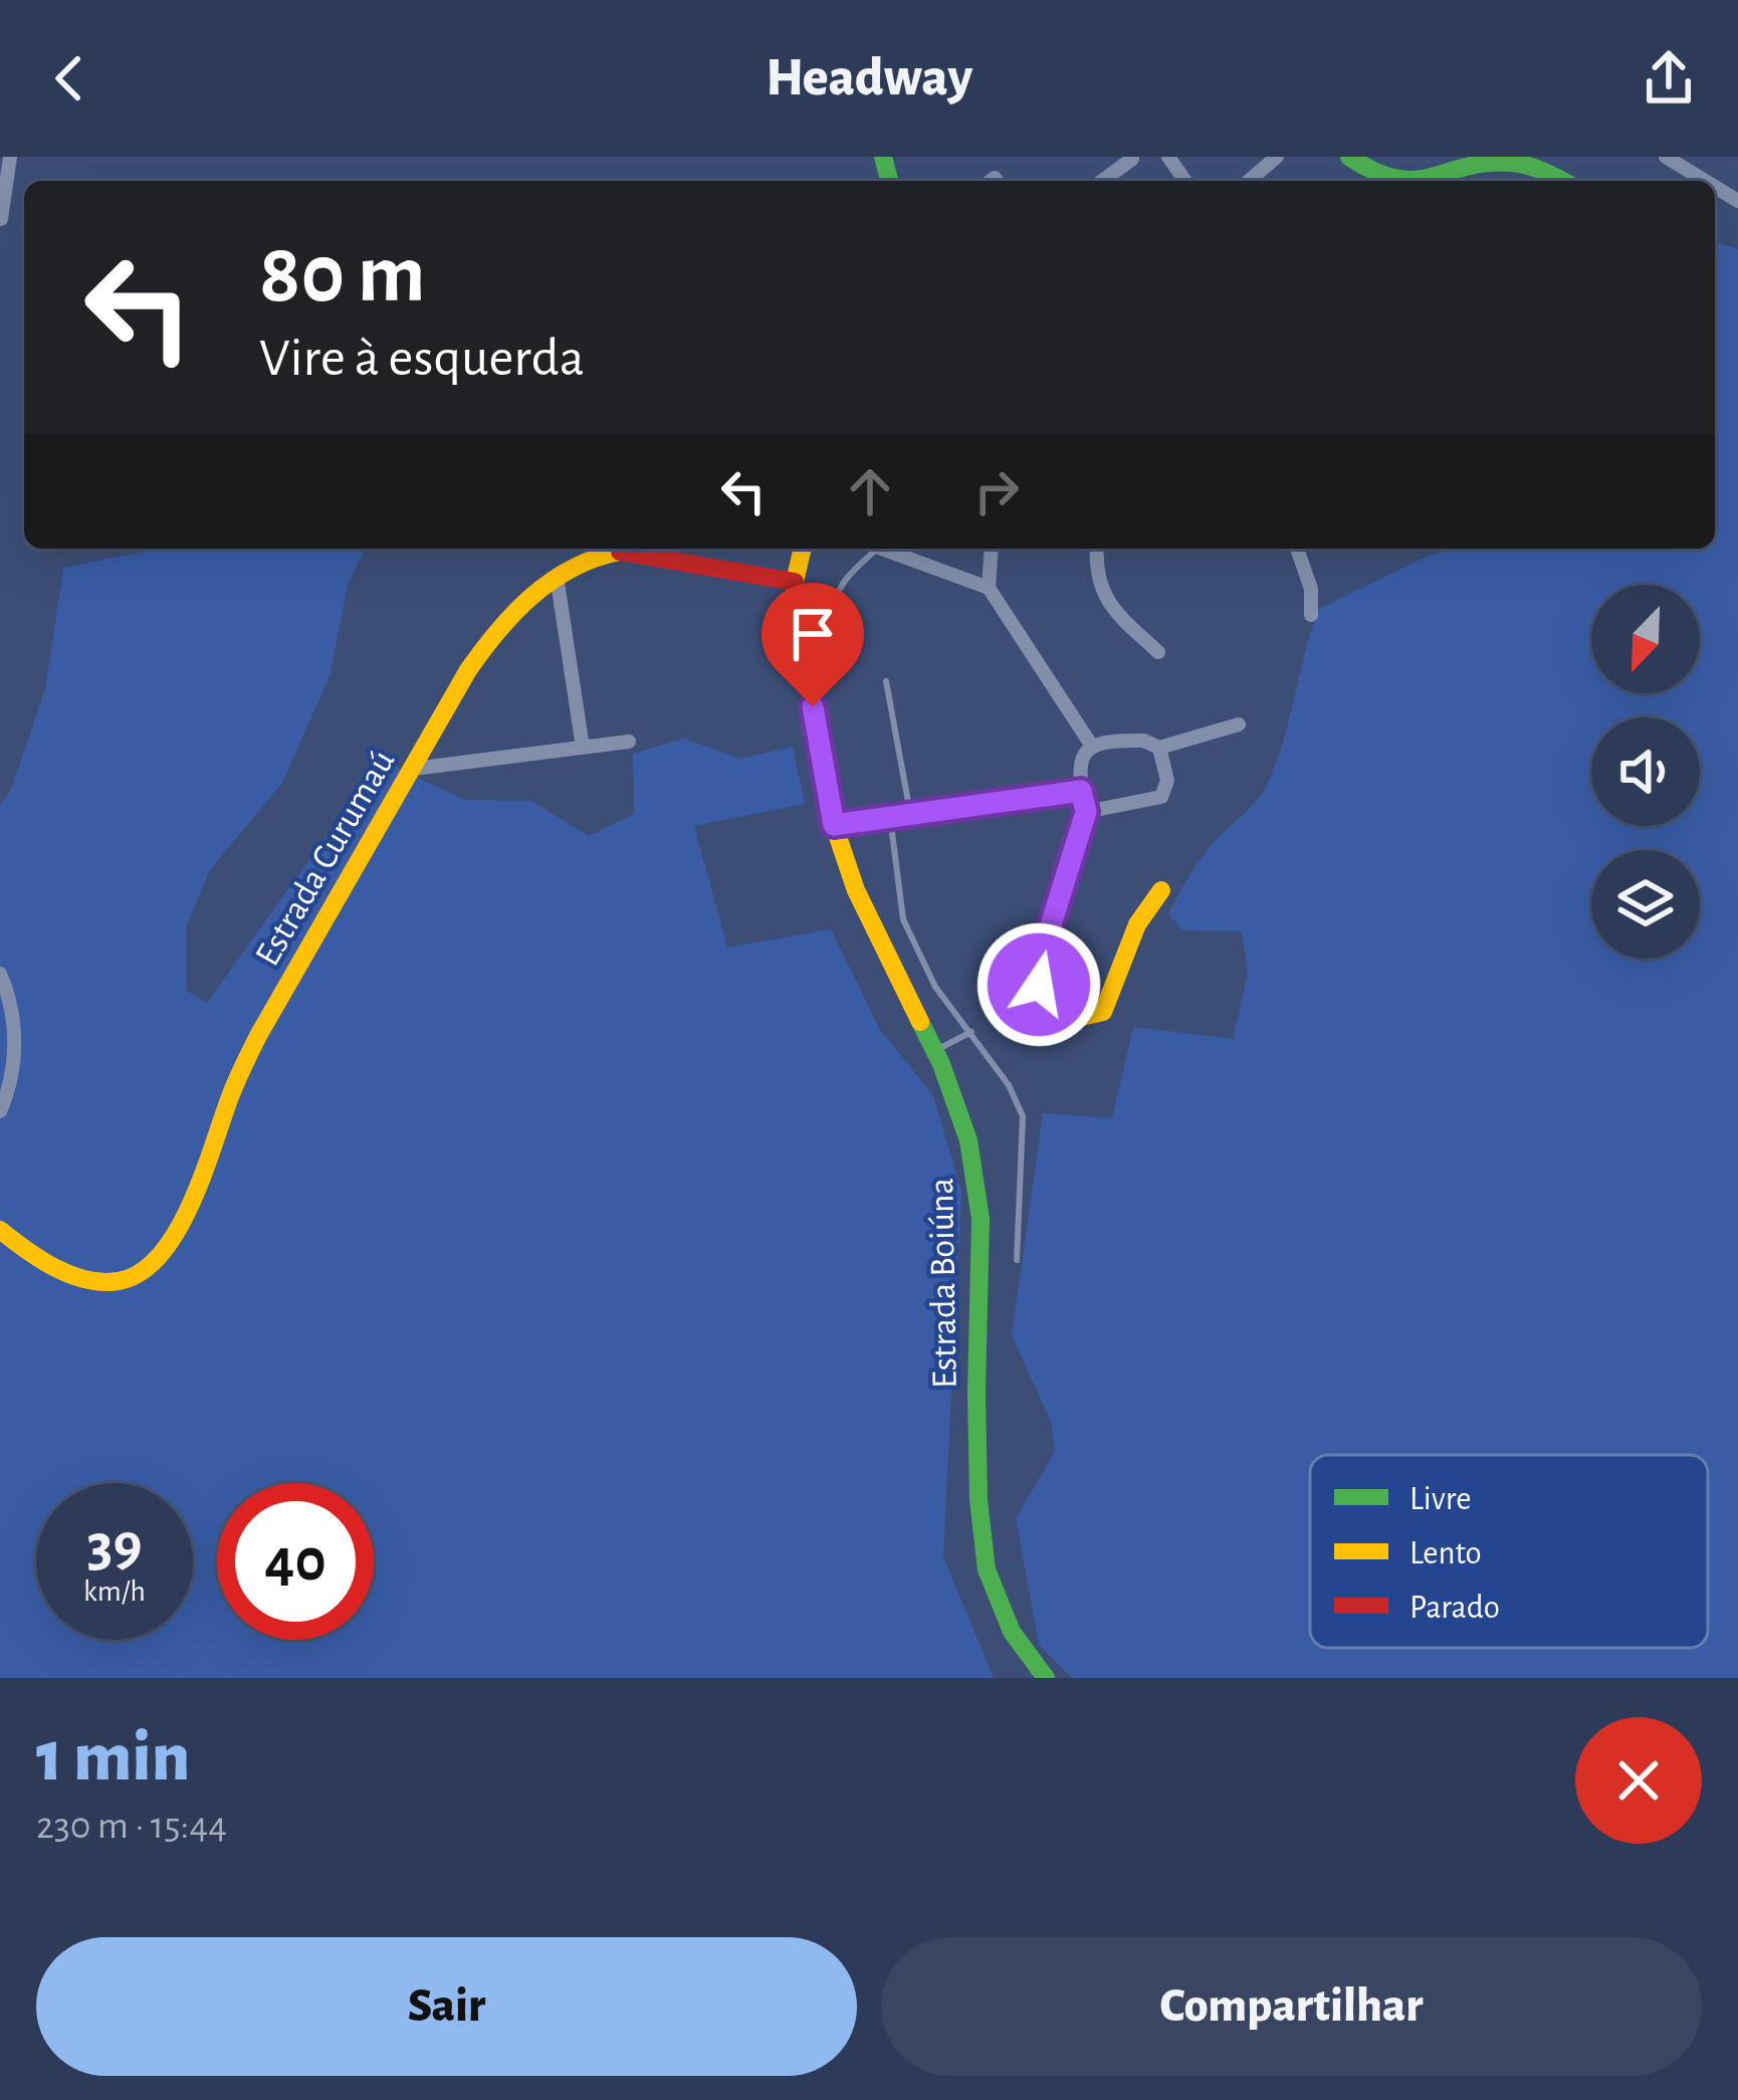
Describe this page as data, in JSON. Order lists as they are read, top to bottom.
{
  "streets": {
    "street": ["Estrada Curumaú", "Estrada Boiúna"]
  },
  "crossings": [
    ["Estrada Curumaú", "Estrada Boiúna"]
  ],
  "legend": ["Livre", "Lento", "Parado"],
  "north": "bottom left",
  "page": {
    "header": "Headway",
    "turn": ["80 m", "Vire à esquerda"],
    "speed": "39 km/h",
    "limit": "40",
    "heading": ["1 min", "230 m · 15:44"],
    "buttons": ["Sair", "Compartilhar"]
  }
}
